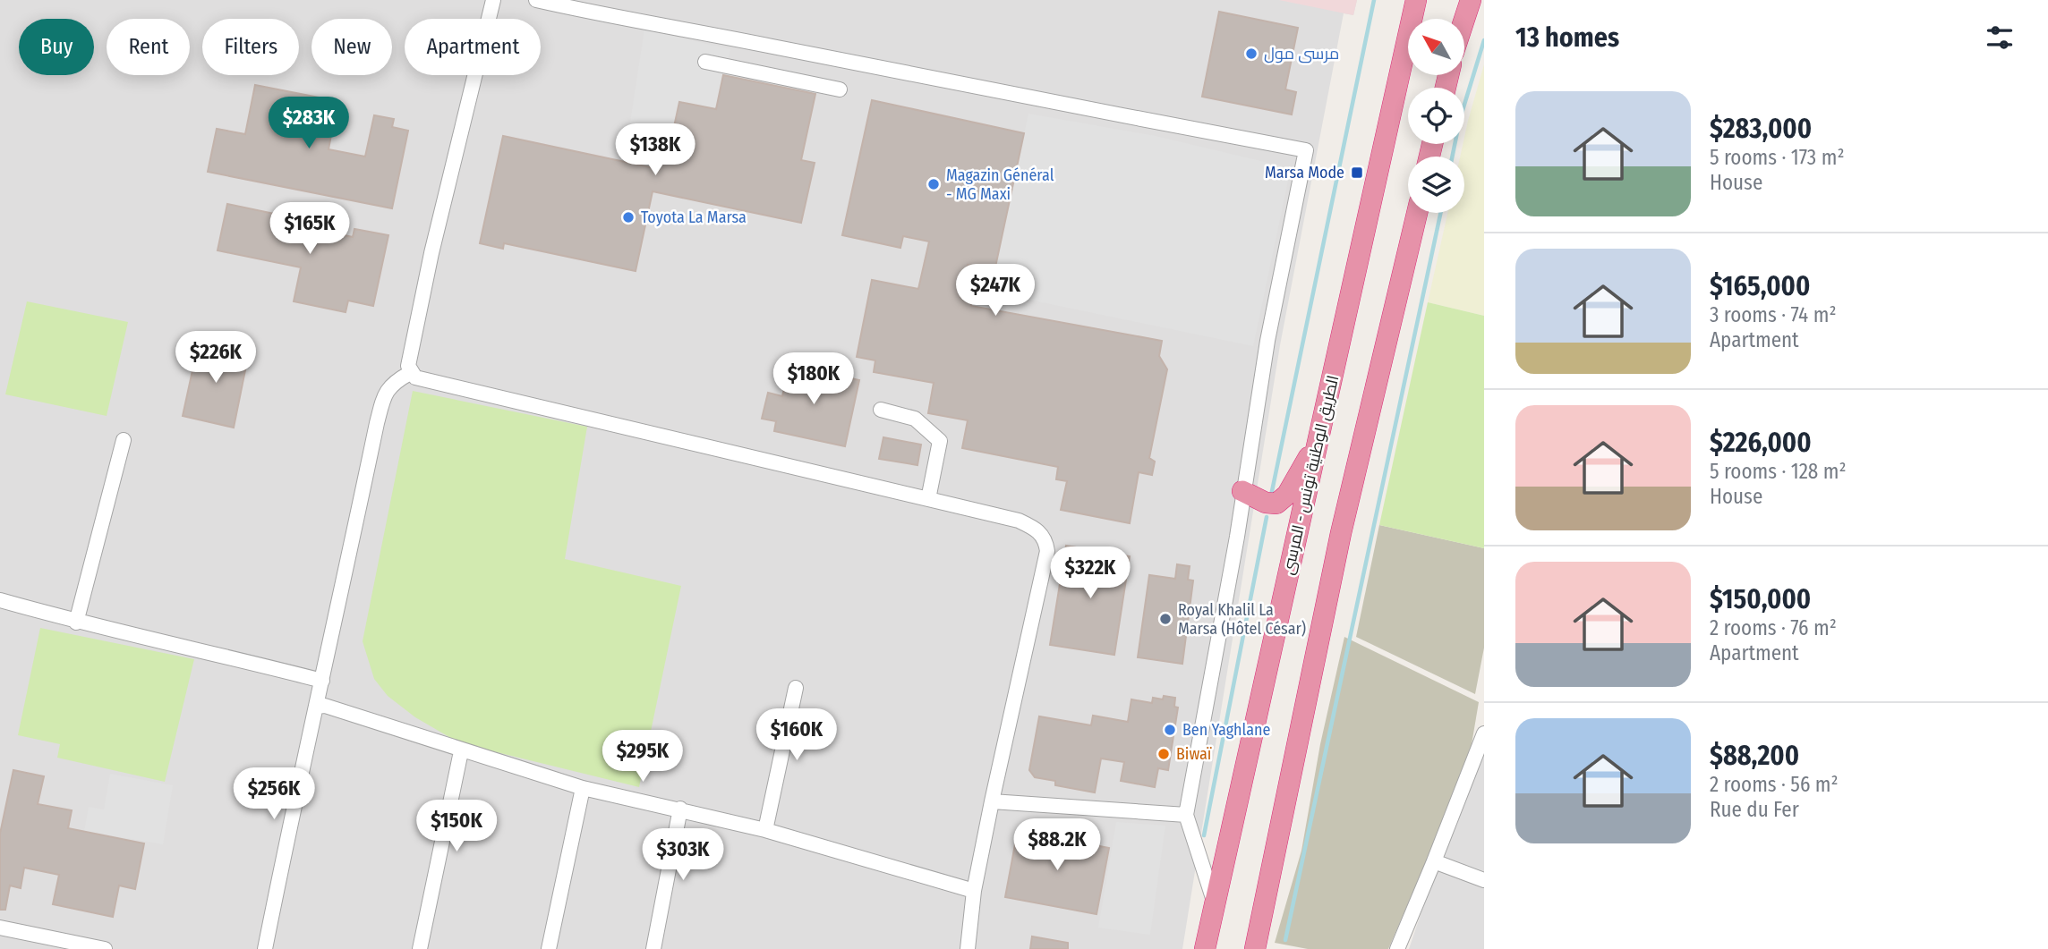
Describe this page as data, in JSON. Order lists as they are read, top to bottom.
{
  "streets": {
    "highway": ["الطريق الوطنية تونس - المرسى"]
  },
  "places": {
    "other": [
      "مرسى مول",
      "Magazin Général - MG Maxi",
      "Toyota La Marsa",
      "Royal Khalil La Marsa (Hôtel César)",
      "Ben Yaghlane",
      "Biwaï"
    ],
    "transit": ["Marsa Mode"]
  },
  "north": "top left",
  "page": {
    "heading": "13 homes",
    "chip": [
      "Buy",
      "Rent",
      "Filters",
      "New",
      "Apartment"
    ],
    "list": [
      {
        "name": "$283,000",
        "note": "5 rooms · 173 m² · House"
      },
      {
        "name": "$165,000",
        "note": "3 rooms · 74 m² · Apartment"
      },
      {
        "name": "$226,000",
        "note": "5 rooms · 128 m² · House"
      },
      {
        "name": "$150,000",
        "note": "2 rooms · 76 m² · Apartment"
      },
      {
        "name": "$88,200",
        "note": "2 rooms · 56 m² · Rue du Fer"
      }
    ],
    "price": [
      "$283K",
      "$138K",
      "$165K",
      "$247K",
      "$226K",
      "$180K",
      "$322K",
      "$160K",
      "$295K",
      "$256K",
      "$150K",
      "$88.2K",
      "$303K"
    ]
  }
}
